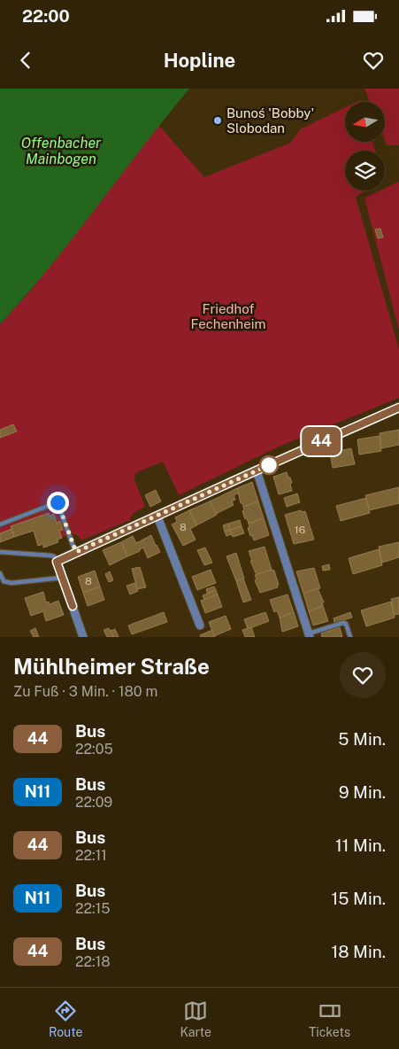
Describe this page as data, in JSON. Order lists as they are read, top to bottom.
{
  "water": ["Offenbacher Mainbogen"],
  "parks": ["Friedhof Fechenheim"],
  "places": ["Bunoś 'Bobby' Slobodan"],
  "lines": ["bus line 44"],
  "house_numbers": ["8", "16", "8"],
  "north": "left",
  "page": {
    "status": "22:00",
    "header": "Hopline",
    "on_map": "44",
    "heading": ["Mühlheimer Straße", "Zu Fuß · 3 Min. · 180 m"],
    "list": [
      {
        "mark": "44",
        "name": "Bus",
        "note": "22:05",
        "value": "5 Min."
      },
      {
        "mark": "N11",
        "name": "Bus",
        "note": "22:09",
        "value": "9 Min."
      },
      {
        "mark": "44",
        "name": "Bus",
        "note": "22:11",
        "value": "11 Min."
      },
      {
        "mark": "N11",
        "name": "Bus",
        "note": "22:15",
        "value": "15 Min."
      },
      {
        "mark": "44",
        "name": "Bus",
        "note": "22:18",
        "value": "18 Min."
      }
    ],
    "tabs": ["Route", "Karte", "Tickets"]
  }
}
